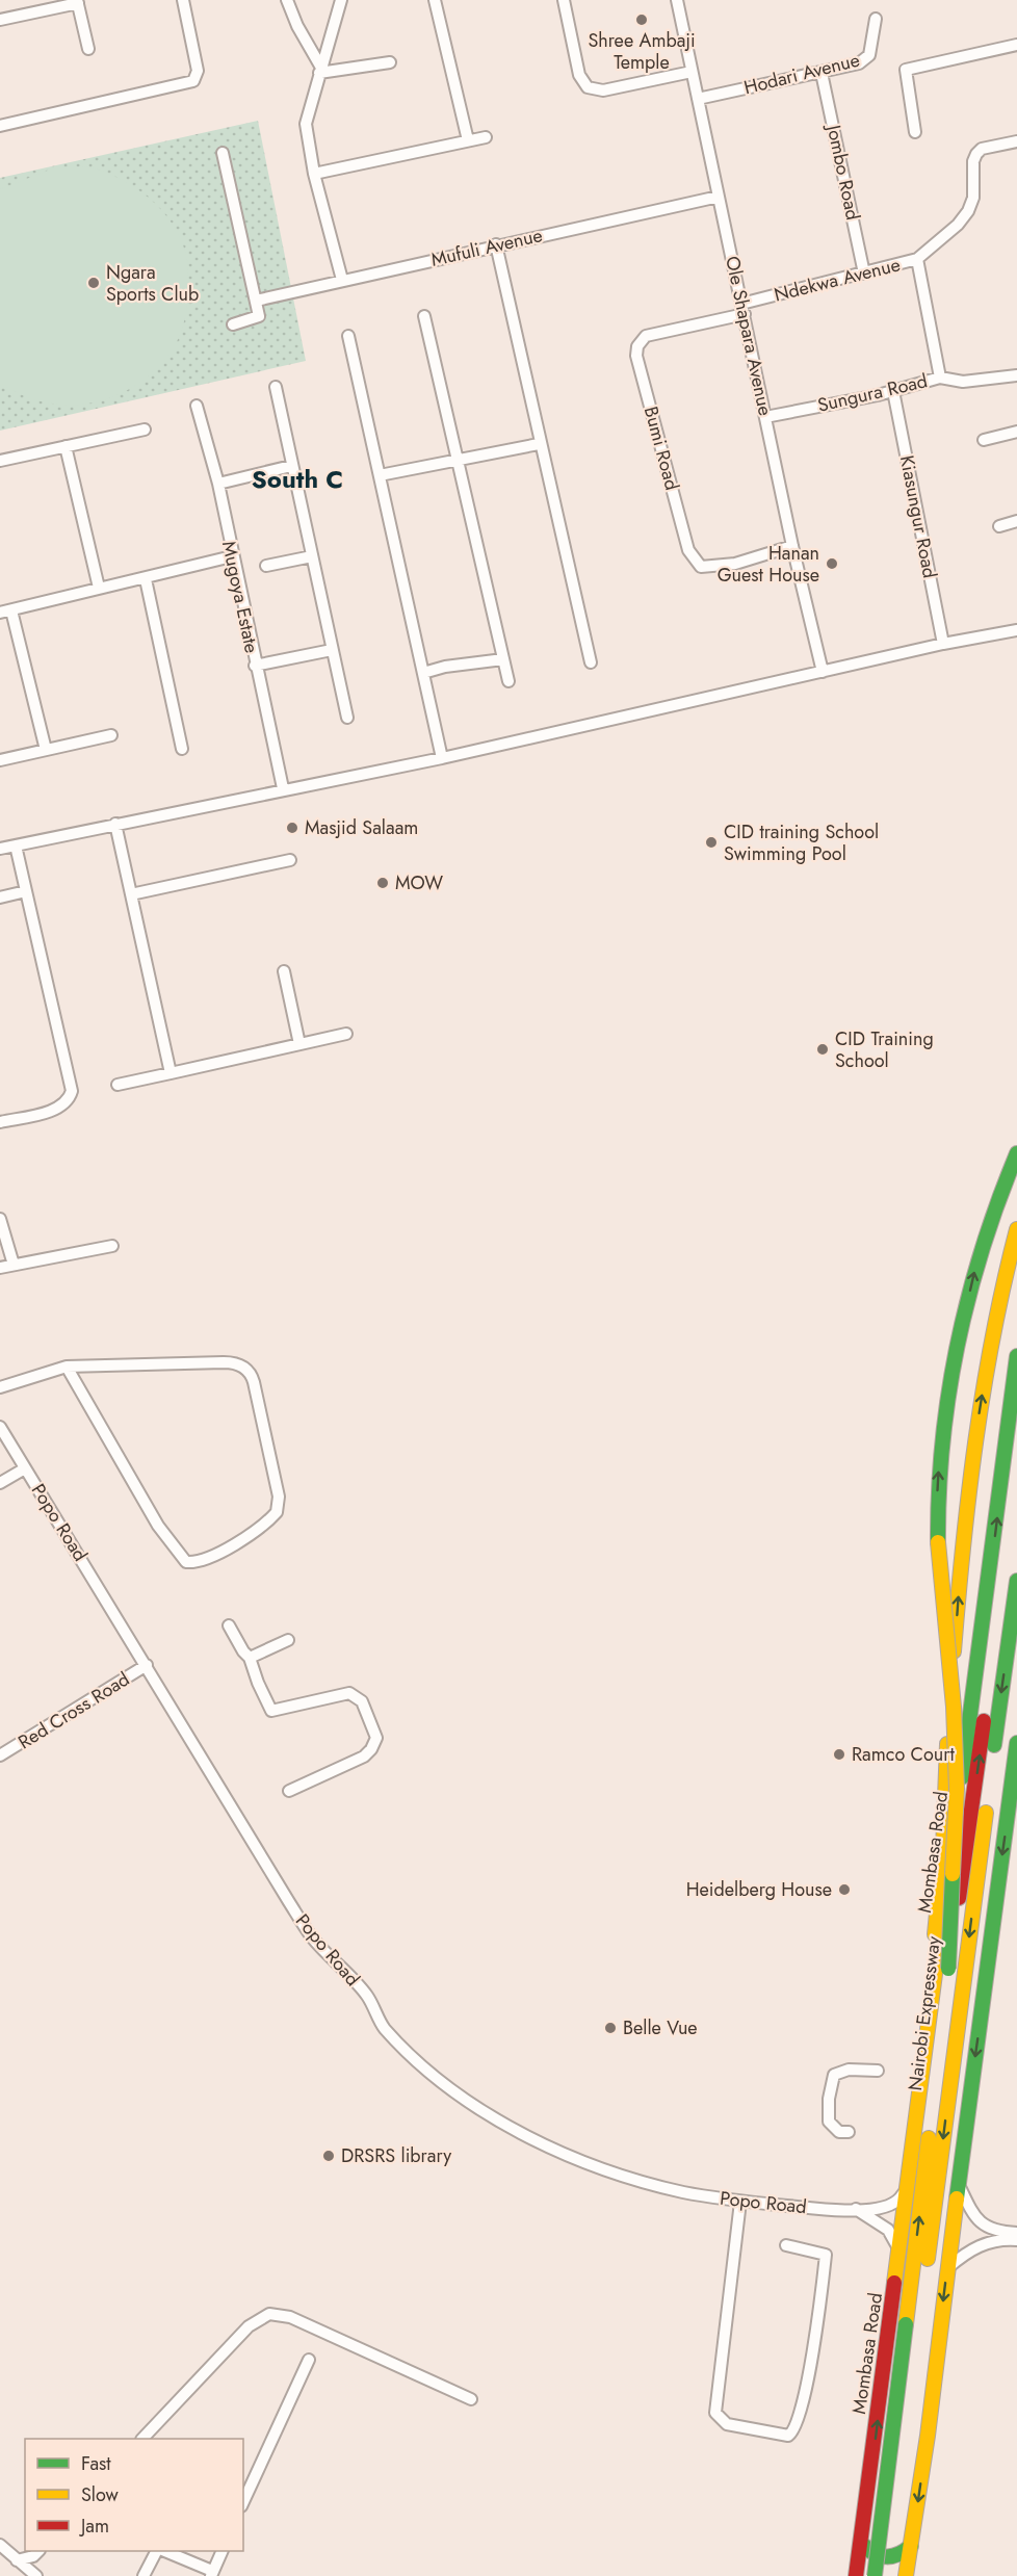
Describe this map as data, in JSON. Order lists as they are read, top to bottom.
{
  "streets": {
    "highway": ["Mombasa Road", "Nairobi Expressway"],
    "street": [
      "Hodari Avenue",
      "Jombo Road",
      "Mufuli Avenue",
      "Ndekwa Avenue",
      "Ole Shapara Avenue",
      "Sungura Road",
      "Bumi Road",
      "Kiasungur Road",
      "Mugoya Estate",
      "Popo Road",
      "Red Cross Road"
    ]
  },
  "crossings": [
    ["Hodari Avenue", "Jombo Road"],
    ["Hodari Avenue", "Ole Shapara Avenue"],
    ["Jombo Road", "Ndekwa Avenue"],
    ["Mufuli Avenue", "Ole Shapara Avenue"],
    ["Ndekwa Avenue", "Ole Shapara Avenue"],
    ["Ndekwa Avenue", "Bumi Road"],
    ["Ole Shapara Avenue", "Sungura Road"],
    ["Ole Shapara Avenue", "Bumi Road"],
    ["Sungura Road", "Kiasungur Road"],
    ["Popo Road", "Red Cross Road"],
    ["Popo Road", "Mombasa Road"]
  ],
  "districts": ["South C"],
  "places": [
    "Shree Ambaji Temple",
    "Ngara Sports Club",
    "Hanan Guest House",
    "Masjid Salaam",
    "CID training School Swimming Pool",
    "MOW",
    "CID Training School",
    "Ramco Court",
    "Heidelberg House",
    "Belle Vue",
    "DRSRS library"
  ],
  "legend": ["Fast", "Slow", "Jam"]
}
